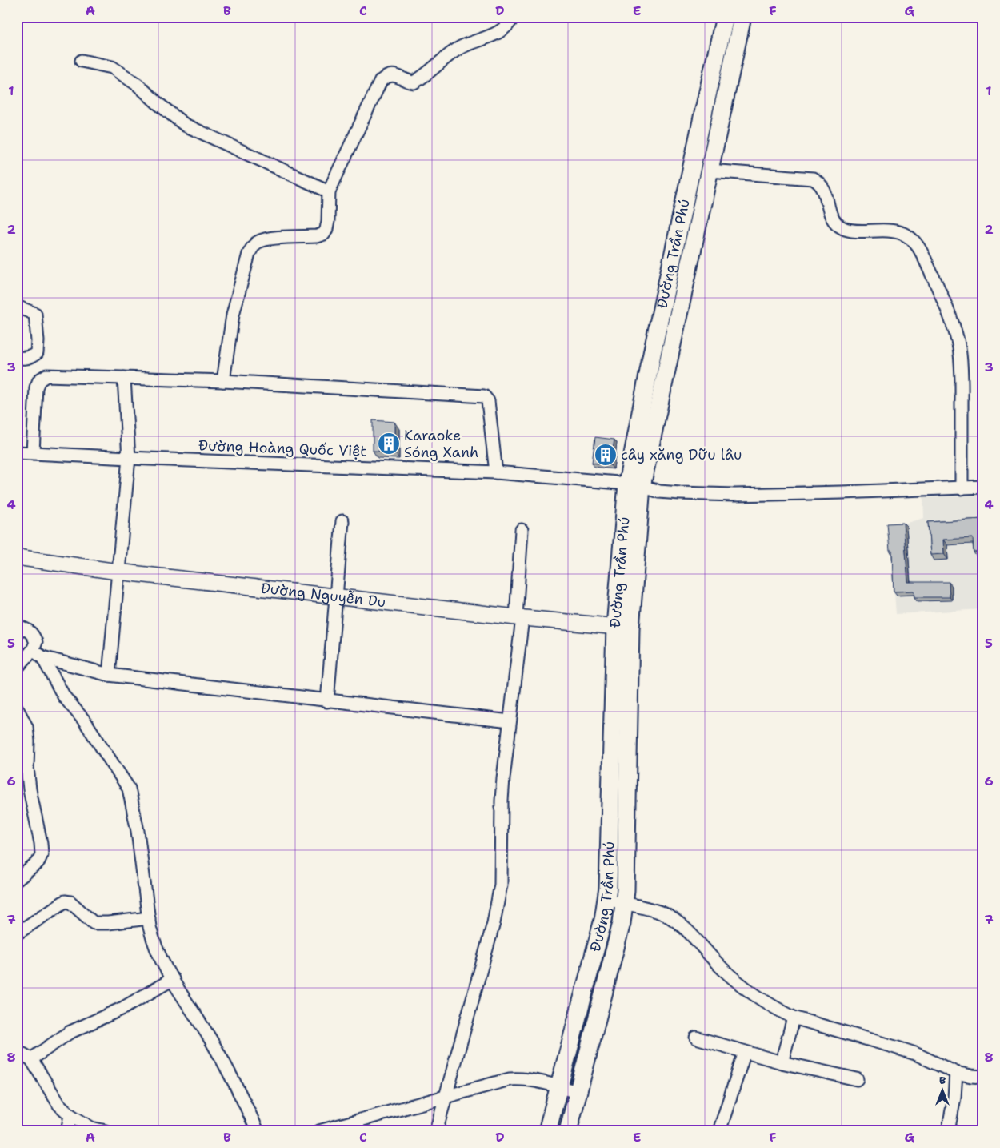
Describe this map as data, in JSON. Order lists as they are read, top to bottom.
{
  "streets": {
    "main road": ["Đường Trần Phú"],
    "street": ["Đường Hoàng Quốc Việt", "Đường Nguyễn Du"]
  },
  "crossings": [
    ["Đường Trần Phú", "Đường Hoàng Quốc Việt"],
    ["Đường Trần Phú", "Đường Nguyễn Du"]
  ],
  "places": {
    "building": ["Karaoke Sóng Xanh", "cây xăng Dữu lâu"]
  },
  "north": "top",
  "grid": {
    "columns": [
      "A",
      "B",
      "C",
      "D",
      "E",
      "F",
      "G"
    ],
    "rows": [
      "1",
      "2",
      "3",
      "4",
      "5",
      "6",
      "7",
      "8"
    ]
  }
}
